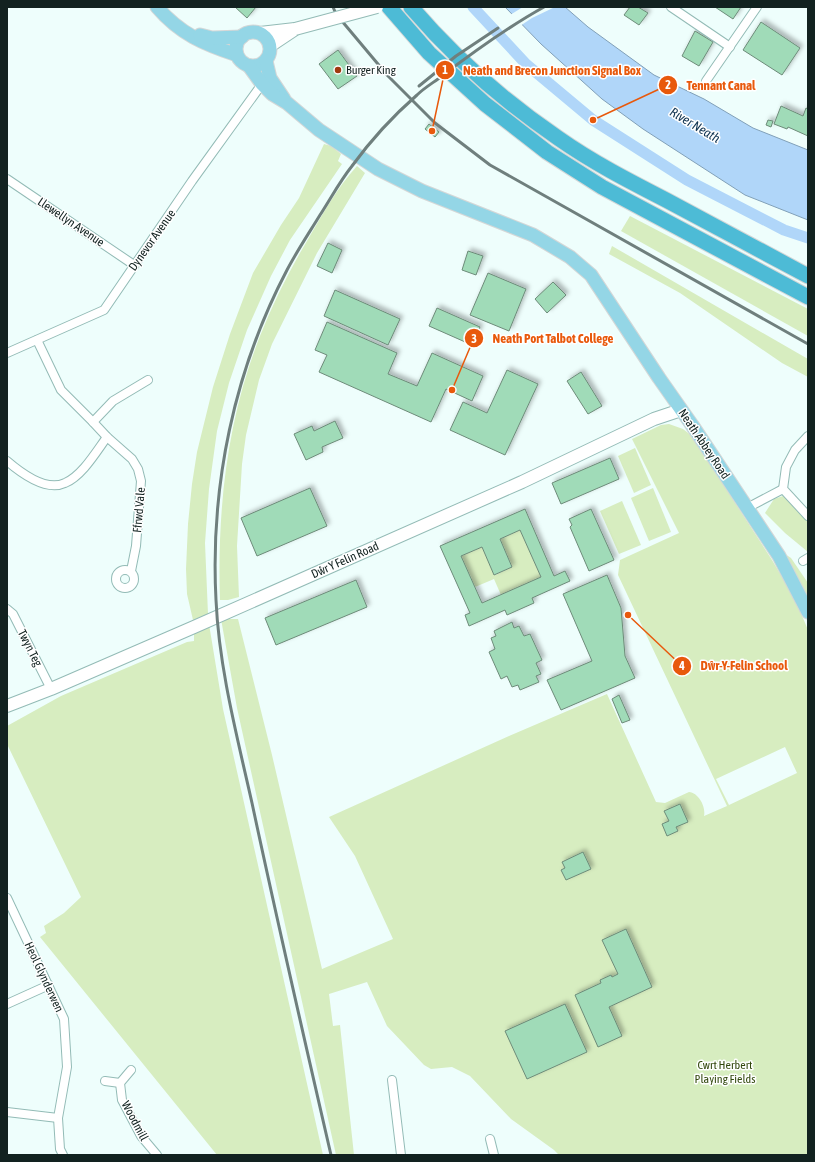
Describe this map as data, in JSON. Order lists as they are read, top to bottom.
{
  "streets": {
    "main road": ["Neath Abbey Road"],
    "street": [
      "Llewellyn Avenue",
      "Dynevor Avenue",
      "Ffrwd Vale",
      "Dŵr Y Felin Road",
      "Twyn Teg",
      "Heol Glynderwen",
      "Woodmill"
    ]
  },
  "crossings": [
    ["Llewellyn Avenue", "Dynevor Avenue"],
    ["Dynevor Avenue", "Ffrwd Vale"],
    ["Neath Abbey Road", "Dŵr Y Felin Road"],
    ["Dŵr Y Felin Road", "Twyn Teg"]
  ],
  "water": ["River Neath"],
  "parks": ["Cwrt Herbert Playing Fields"],
  "places": [
    "Burger King",
    "Tennant Canal",
    "Neath and Brecon Junction Signal Box",
    "Neath Port Talbot College",
    "Dŵr-Y-Felin School"
  ]
}
